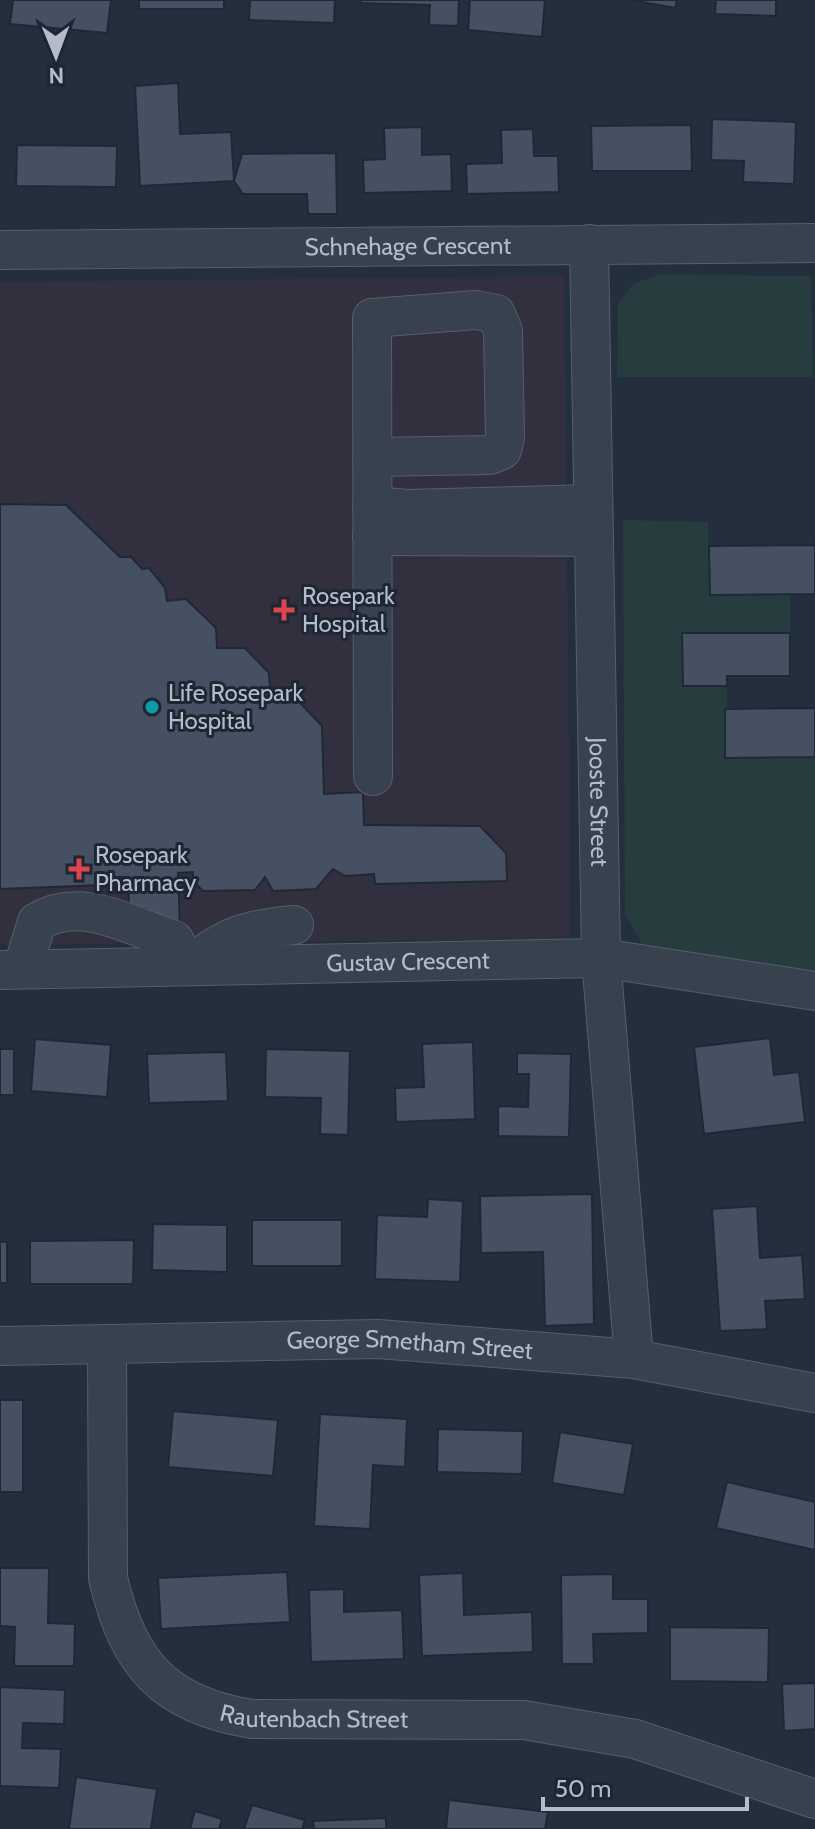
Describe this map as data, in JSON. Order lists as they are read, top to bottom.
{
  "streets": {
    "street": [
      "Schnehage Crescent",
      "Jooste Street",
      "Gustav Crescent",
      "George Smetham Street",
      "Rautenbach Street"
    ]
  },
  "crossings": [
    ["Schnehage Crescent", "Jooste Street"],
    ["Jooste Street", "Gustav Crescent"],
    ["Jooste Street", "George Smetham Street"],
    ["George Smetham Street", "Rautenbach Street"]
  ],
  "places": {
    "health": ["Rosepark Hospital", "Rosepark Pharmacy"],
    "other": ["Life Rosepark Hospital"]
  },
  "scale_bar": "50 m",
  "north": "bottom"
}
